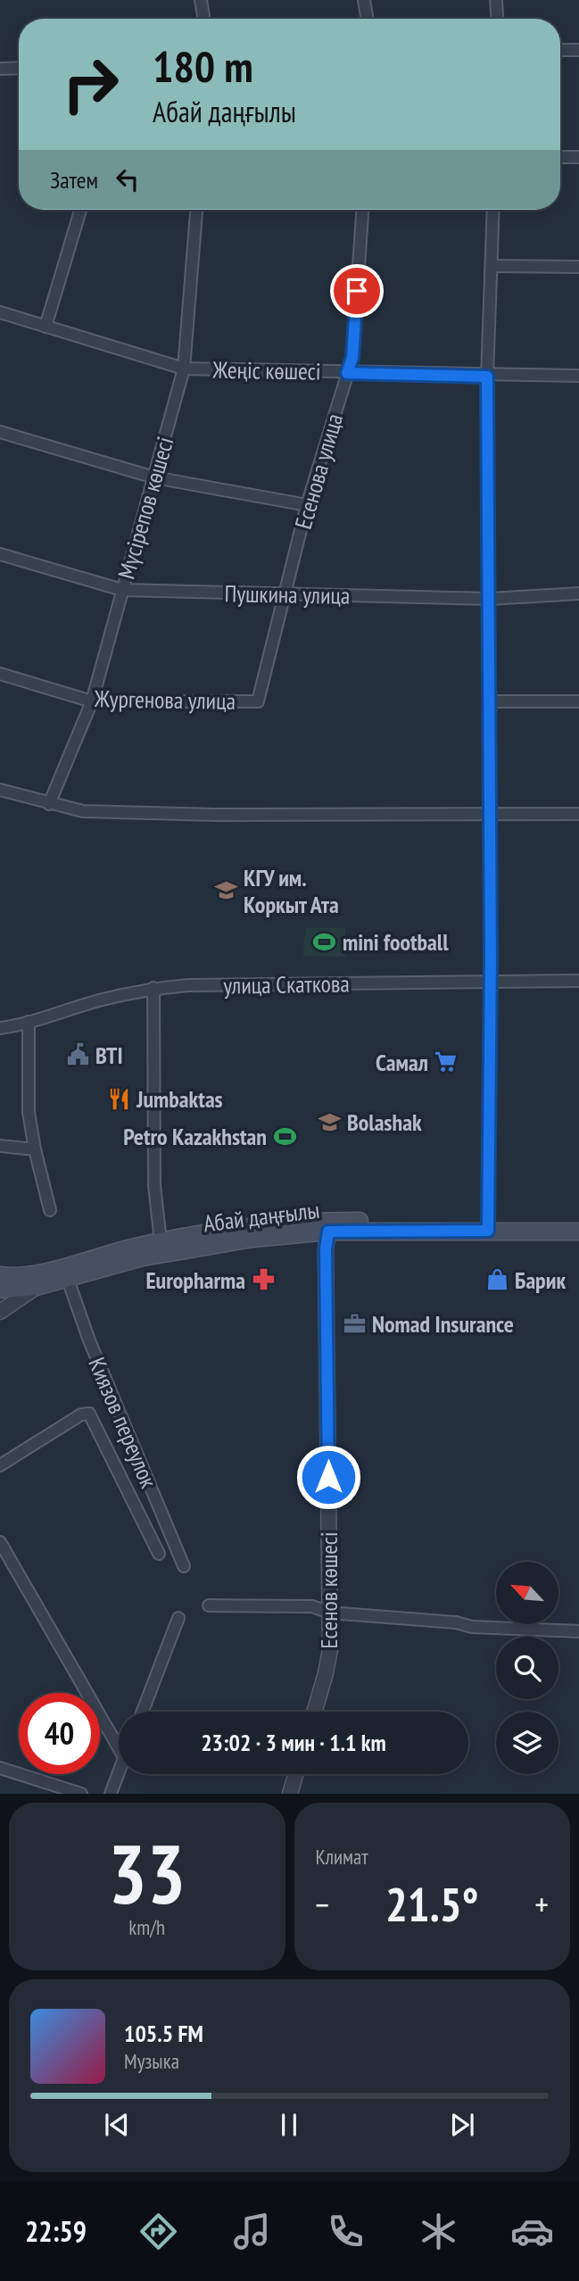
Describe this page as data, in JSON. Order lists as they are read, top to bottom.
{
  "streets": {
    "main road": ["Абай даңғылы"],
    "street": [
      "Жеңіс көшесі",
      "Есенова улица",
      "Мүсірепов көшесі",
      "Пушкина улица",
      "Жургенова улица",
      "улица Скаткова",
      "Киязов переулок",
      "Есенов көшесі"
    ]
  },
  "crossings": [
    ["Жеңіс көшесі", "Есенова улица"],
    ["Жеңіс көшесі", "Мүсірепов көшесі"],
    ["Есенова улица", "Пушкина улица"],
    ["Есенова улица", "Жургенова улица"],
    ["Мүсірепов көшесі", "Пушкина улица"],
    ["Мүсірепов көшесі", "Жургенова улица"],
    ["Абай даңғылы", "Киязов переулок"],
    ["Абай даңғылы", "Есенов көшесі"]
  ],
  "places": {
    "school or university": ["КГУ им. Коркыт Ата", "Bolashak"],
    "sports": ["mini football", "Petro Kazakhstan"],
    "public building": ["BTI"],
    "supermarket": ["Самал"],
    "restaurant": ["Jumbaktas"],
    "pharmacy": ["Europharma"],
    "shop": ["Барик"],
    "office": ["Nomad Insurance"]
  },
  "north": "top left",
  "page": {
    "turn": ["180 m", "Абай даңғылы"],
    "then": "Затем",
    "limit": "40",
    "trip": "23:02 · 3 мин · 1.1 km",
    "tile": [
      ["33", "km/h"],
      "Климат"
    ],
    "heat": ["−", "21.5°", "+"],
    "song": ["105.5 FM", "Музыка"],
    "tabs": "22:59"
  }
}
